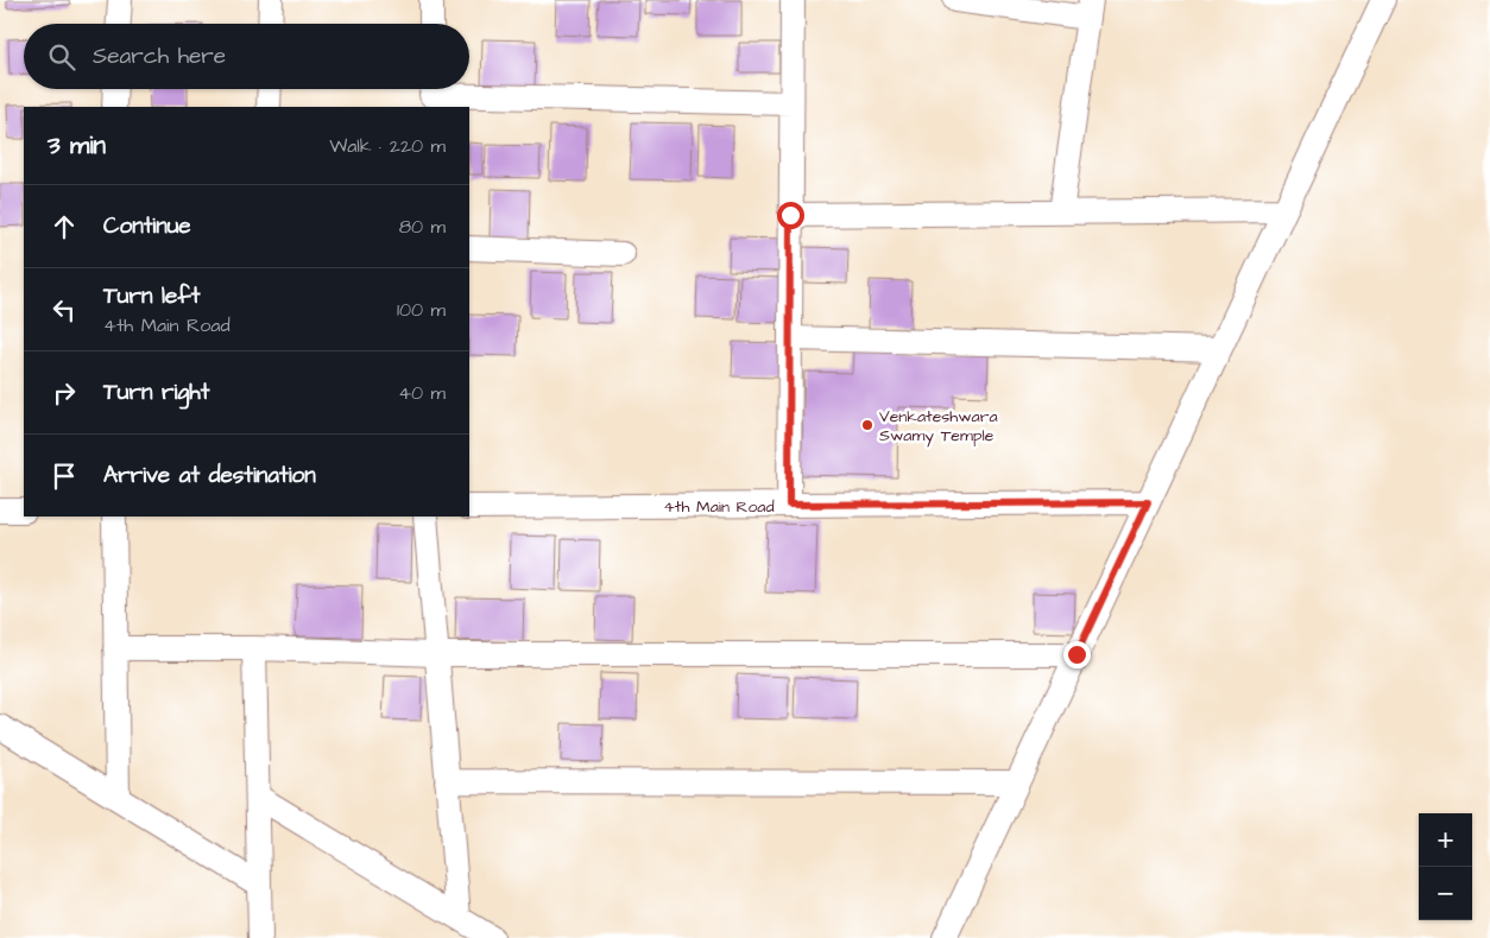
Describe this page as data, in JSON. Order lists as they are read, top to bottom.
{
  "streets": {
    "street": ["4th Main Road"]
  },
  "places": ["Venkateshwara Swamy Temple"],
  "page": {
    "search": "Search here",
    "heading": ["3 min", "Walk · 220 m"],
    "list": [
      ["Continue", "80 m"],
      ["Turn left", "4th Main Road", "100 m"],
      ["Turn right", "40 m"],
      "Arrive at destination"
    ],
    "map_buttons": ["+", "−"]
  }
}
